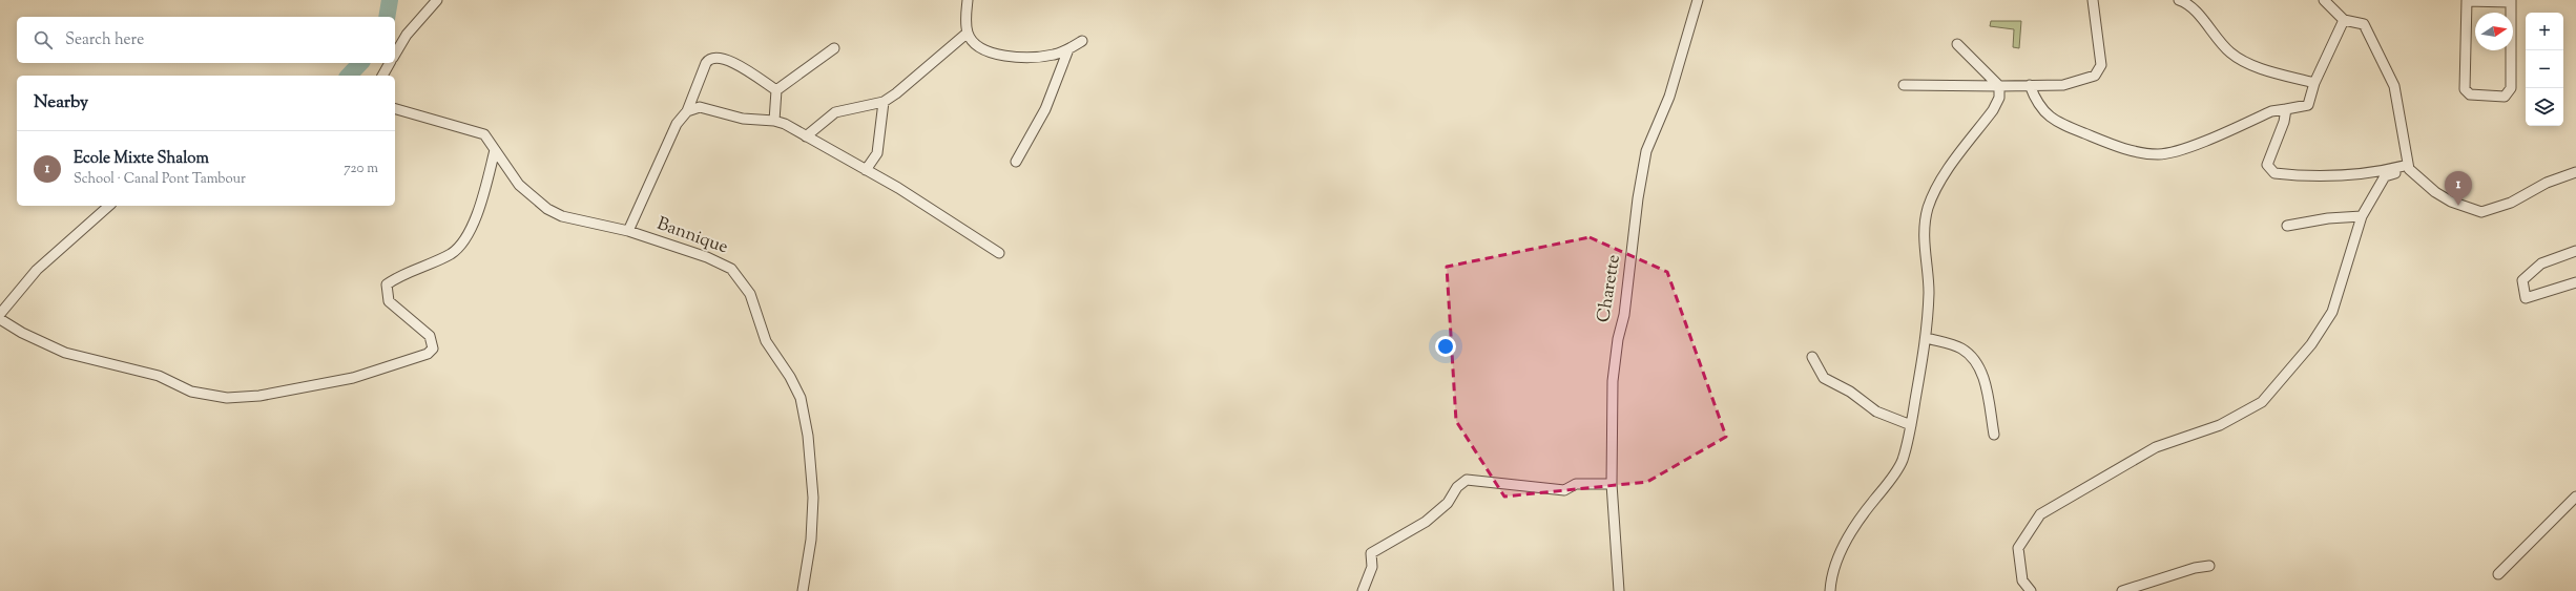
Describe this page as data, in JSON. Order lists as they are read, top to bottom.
{
  "streets": {
    "street": ["Bannique", "Charette"]
  },
  "north": "right",
  "page": {
    "map_buttons": ["+", "−"],
    "search": "Search here",
    "heading": "Nearby",
    "list": [
      {
        "mark": "1",
        "name": "Ecole Mixte Shalom",
        "note": "School · Canal Pont Tambour",
        "value": "720 m"
      }
    ],
    "pins": "1"
  }
}
